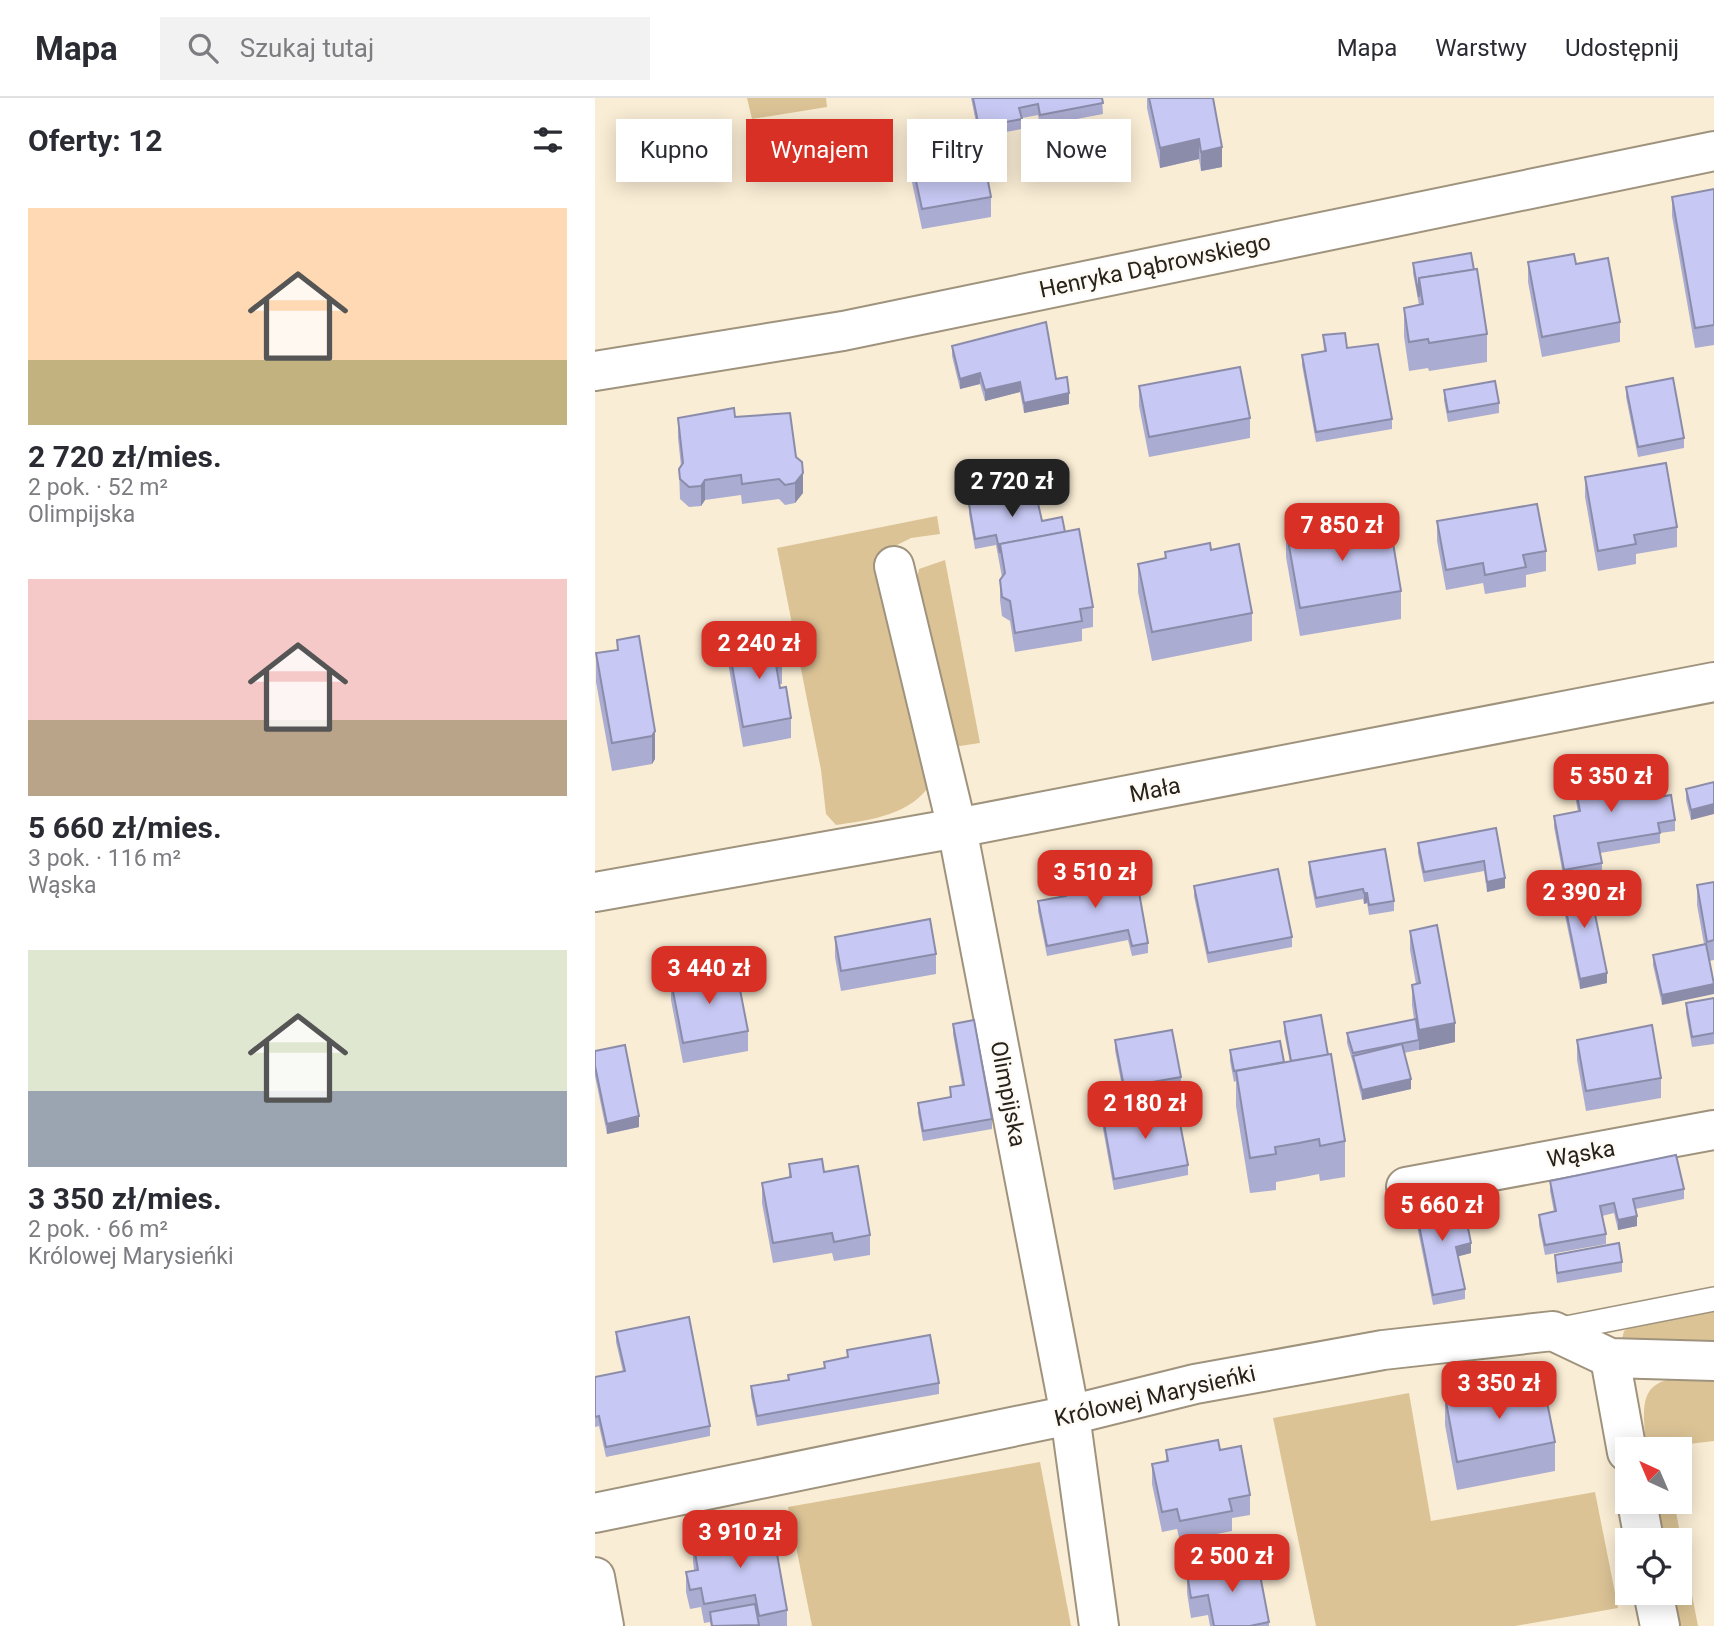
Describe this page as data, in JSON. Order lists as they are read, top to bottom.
{
  "streets": {
    "street": [
      "Henryka Dąbrowskiego",
      "Mała",
      "Olimpijska",
      "Wąska",
      "Królowej Marysieńki"
    ]
  },
  "crossings": [
    ["Mała", "Olimpijska"],
    ["Olimpijska", "Królowej Marysieńki"]
  ],
  "north": "top left",
  "page": {
    "header": "Mapa",
    "search": "Szukaj tutaj",
    "nav": ["Mapa", "Warstwy", "Udostępnij"],
    "heading": "Oferty: 12",
    "chip": [
      "Kupno",
      "Wynajem",
      "Filtry",
      "Nowe"
    ],
    "list": [
      {
        "name": "2 720 zł/mies.",
        "note": "2 pok. · 52 m² · Olimpijska"
      },
      {
        "name": "5 660 zł/mies.",
        "note": "3 pok. · 116 m² · Wąska"
      },
      {
        "name": "3 350 zł/mies.",
        "note": "2 pok. · 66 m² · Królowej Marysieńki"
      }
    ],
    "price": [
      "2 720 zł",
      "7 850 zł",
      "2 240 zł",
      "5 350 zł",
      "3 510 zł",
      "2 390 zł",
      "3 440 zł",
      "2 180 zł",
      "5 660 zł",
      "3 350 zł",
      "3 910 zł",
      "2 500 zł"
    ]
  }
}
